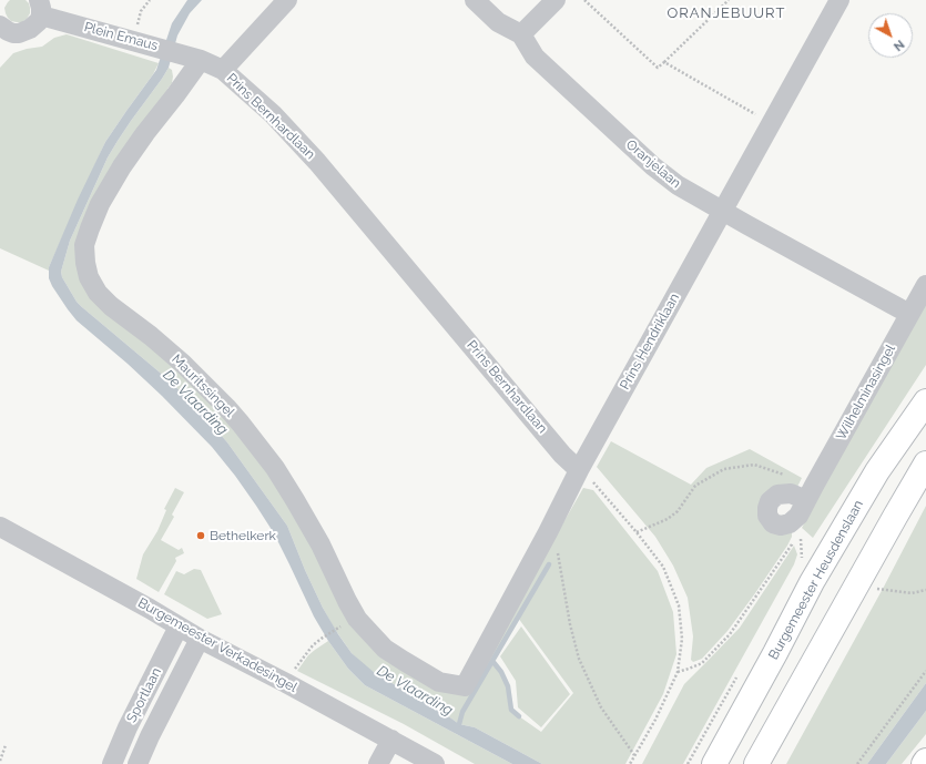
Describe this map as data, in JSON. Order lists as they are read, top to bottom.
{
  "streets": {
    "main road": ["Burgemeester Heusdenslaan"],
    "street": [
      "Plein Emaus",
      "Prins Bernhardlaan",
      "Oranjelaan",
      "Prins Hendriklaan",
      "Mauritssingel",
      "Wilhelminasingel",
      "Burgemeester Verkadesingel",
      "Sportlaan"
    ]
  },
  "crossings": [
    ["Plein Emaus", "Prins Bernhardlaan"],
    ["Plein Emaus", "Mauritssingel"],
    ["Prins Bernhardlaan", "Prins Hendriklaan"],
    ["Prins Bernhardlaan", "Mauritssingel"],
    ["Oranjelaan", "Prins Hendriklaan"],
    ["Oranjelaan", "Wilhelminasingel"],
    ["Prins Hendriklaan", "Mauritssingel"],
    ["Burgemeester Verkadesingel", "Sportlaan"]
  ],
  "districts": ["ORANJEBUURT"],
  "water": ["De Vlaarding"],
  "places": ["Bethelkerk"],
  "north": "bottom right"
}
